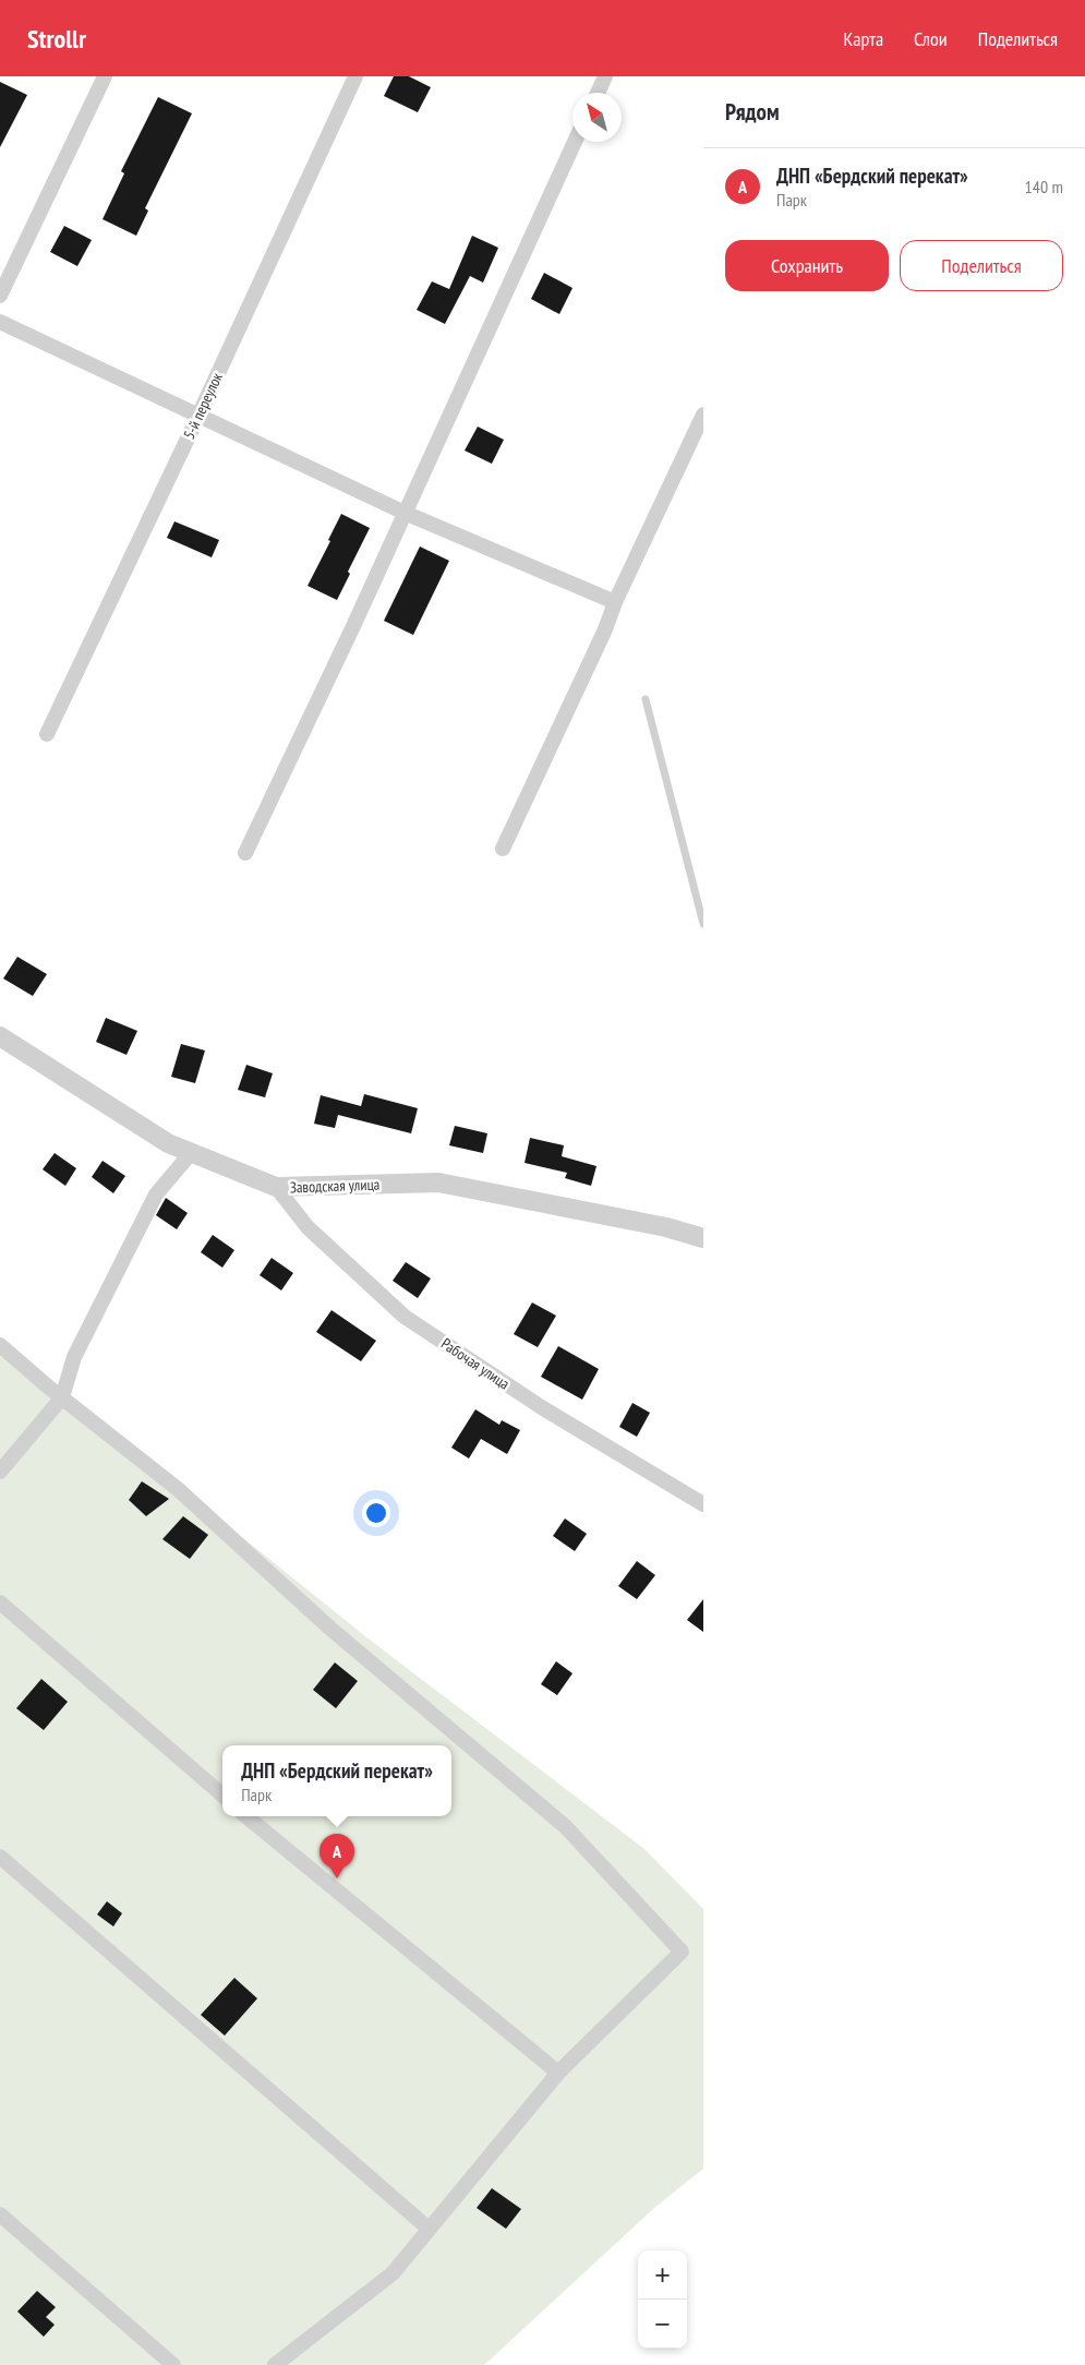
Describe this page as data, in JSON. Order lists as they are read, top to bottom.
{
  "streets": {
    "street": ["5-й переулок", "Заводская улица", "Рабочая улица"]
  },
  "crossings": [
    ["Заводская улица", "Рабочая улица"]
  ],
  "north": "top left",
  "page": {
    "header": "Strollr",
    "nav": ["Карта", "Слои", "Поделиться"],
    "heading": "Рядом",
    "list": [
      {
        "mark": "A",
        "name": "ДНП «Бердский перекат»",
        "note": "Парк",
        "value": "140 m"
      }
    ],
    "buttons": ["Сохранить", "Поделиться"],
    "popup": ["ДНП «Бердский перекат»", "Парк"],
    "pins": "A",
    "map_buttons": ["+", "−"]
  }
}
